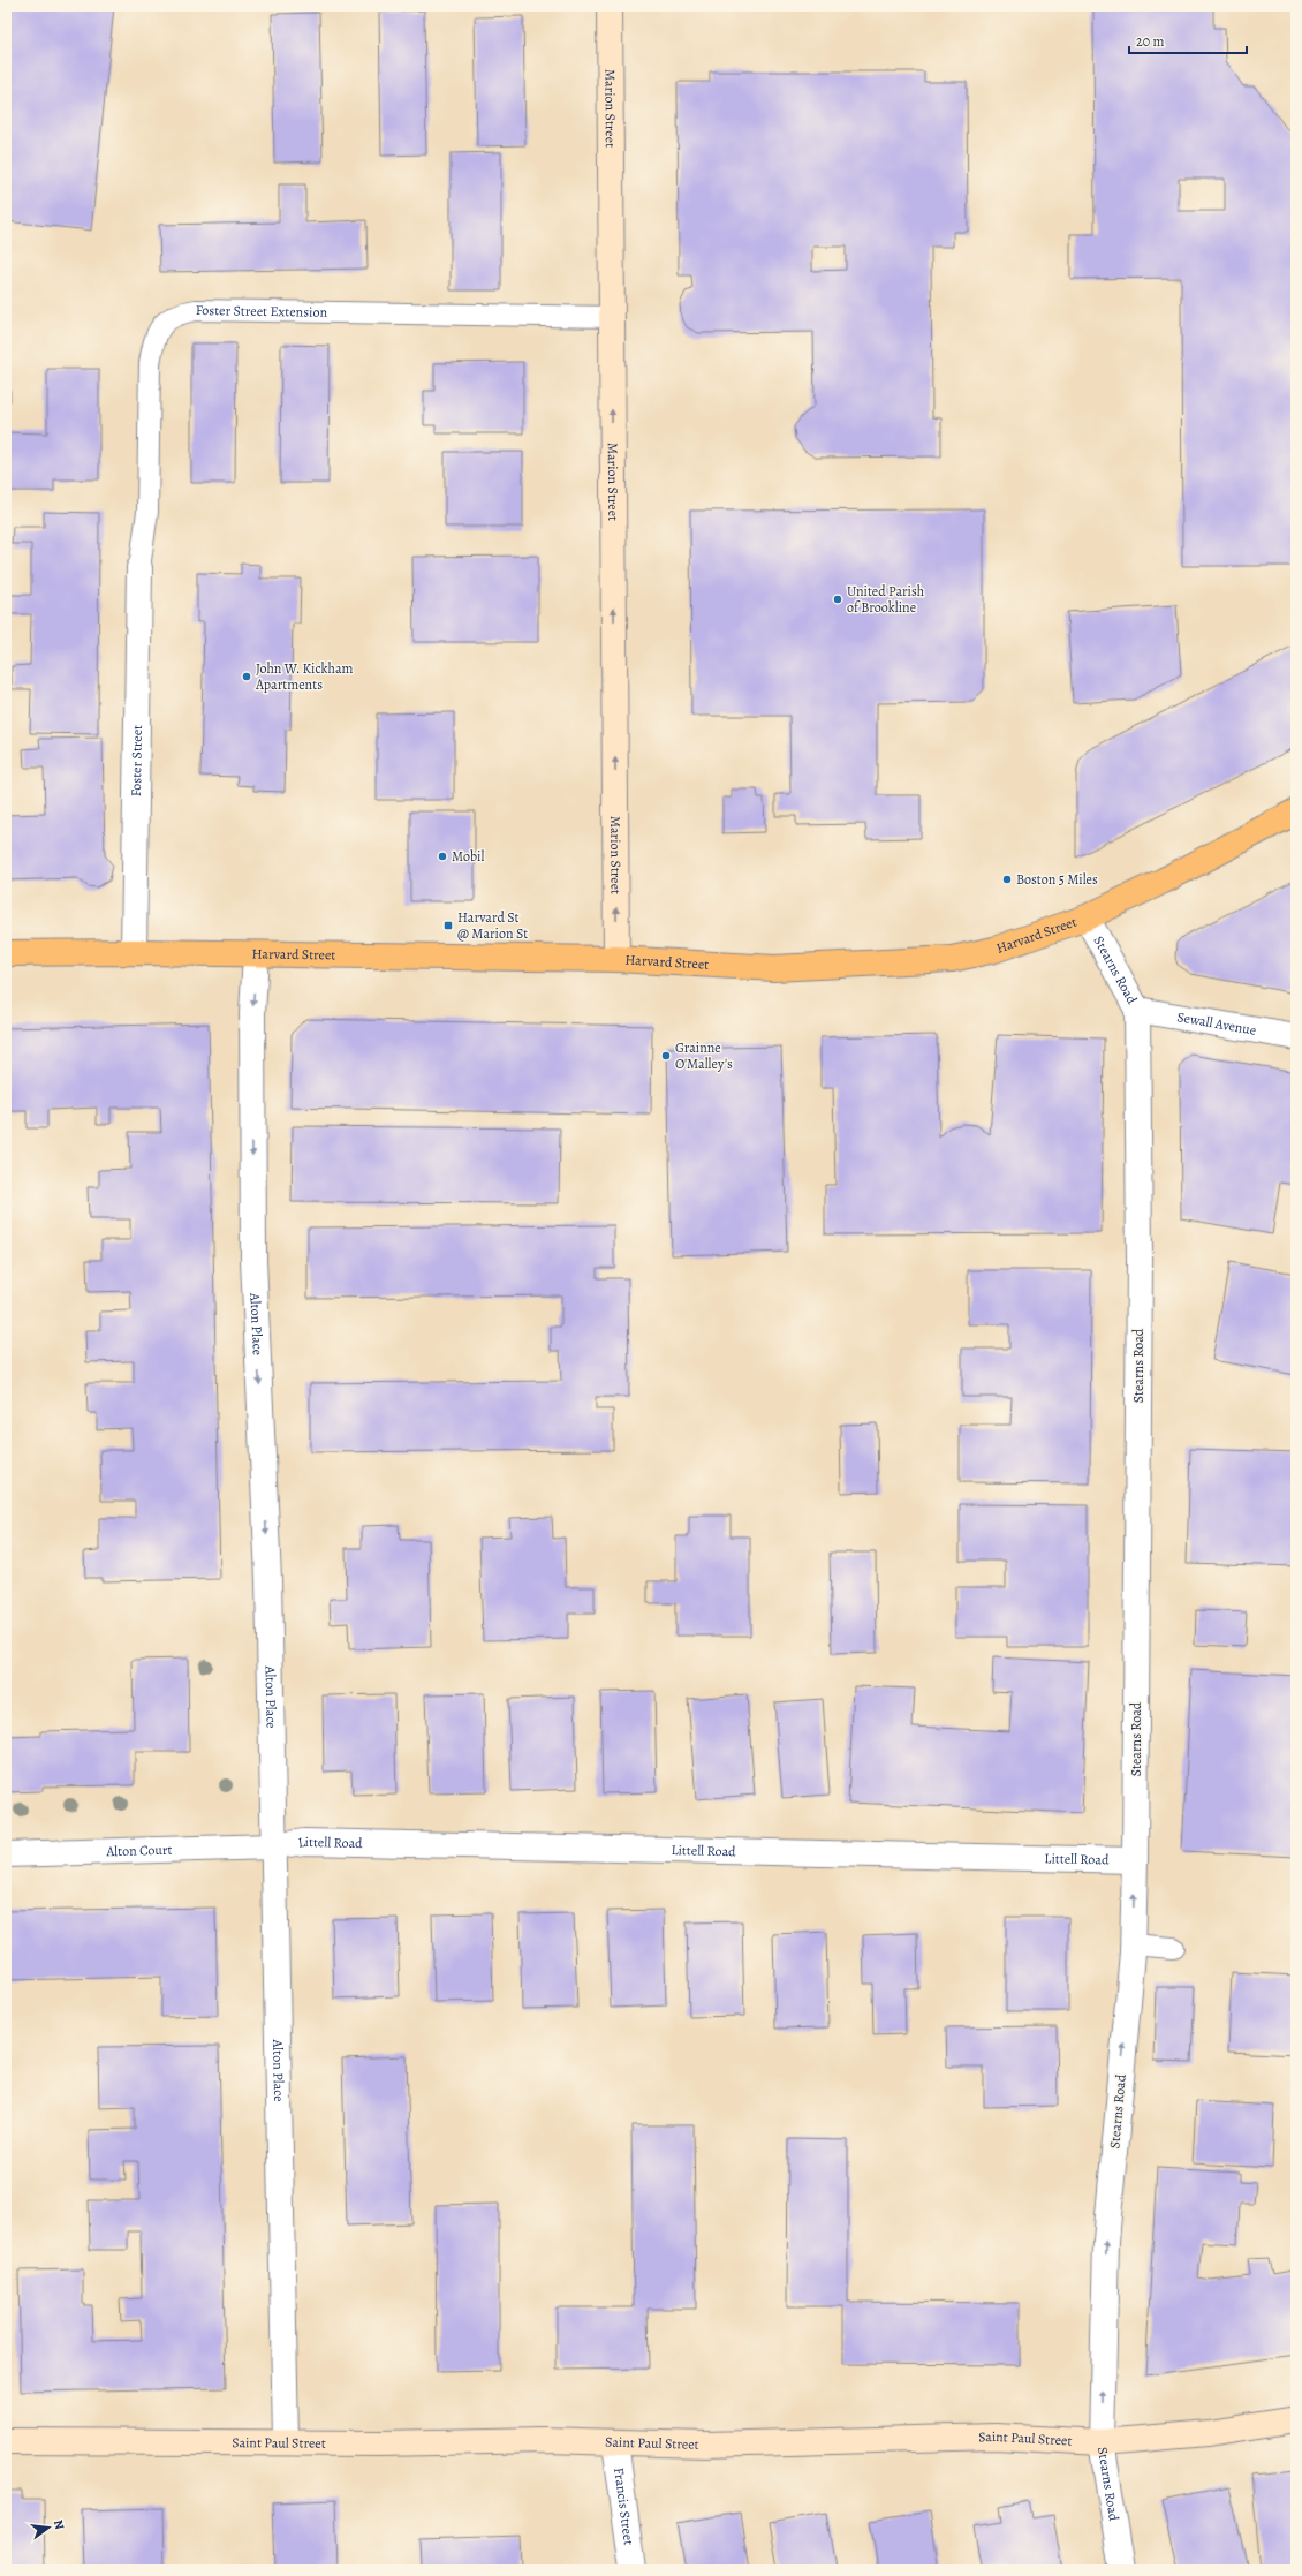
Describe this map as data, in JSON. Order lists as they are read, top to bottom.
{
  "streets": {
    "main road": ["Marion Street", "Harvard Street", "Saint Paul Street"],
    "street": [
      "Foster Street",
      "Stearns Road",
      "Sewall Avenue",
      "Alton Place",
      "Littell Road",
      "Alton Court",
      "Francis Street"
    ],
    "lane": ["Foster Street Extension"]
  },
  "crossings": [
    ["Marion Street", "Foster Street Extension"],
    ["Marion Street", "Harvard Street"],
    ["Foster Street Extension", "Foster Street"],
    ["Foster Street", "Harvard Street"],
    ["Harvard Street", "Stearns Road"],
    ["Harvard Street", "Alton Place"],
    ["Stearns Road", "Sewall Avenue"],
    ["Stearns Road", "Littell Road"],
    ["Stearns Road", "Saint Paul Street"],
    ["Alton Place", "Littell Road"],
    ["Alton Place", "Alton Court"],
    ["Alton Place", "Saint Paul Street"],
    ["Littell Road", "Alton Court"],
    ["Saint Paul Street", "Francis Street"]
  ],
  "one_way": ["Marion Street", "Alton Place"],
  "places": {
    "other": [
      "United Parish of Brookline",
      "John W. Kickham Apartments",
      "Mobil",
      "Boston 5 Miles",
      "Grainne O'Malley's"
    ],
    "transit": ["Harvard St @ Marion St"]
  },
  "scale_bar": "20 m",
  "north": "right"
}
